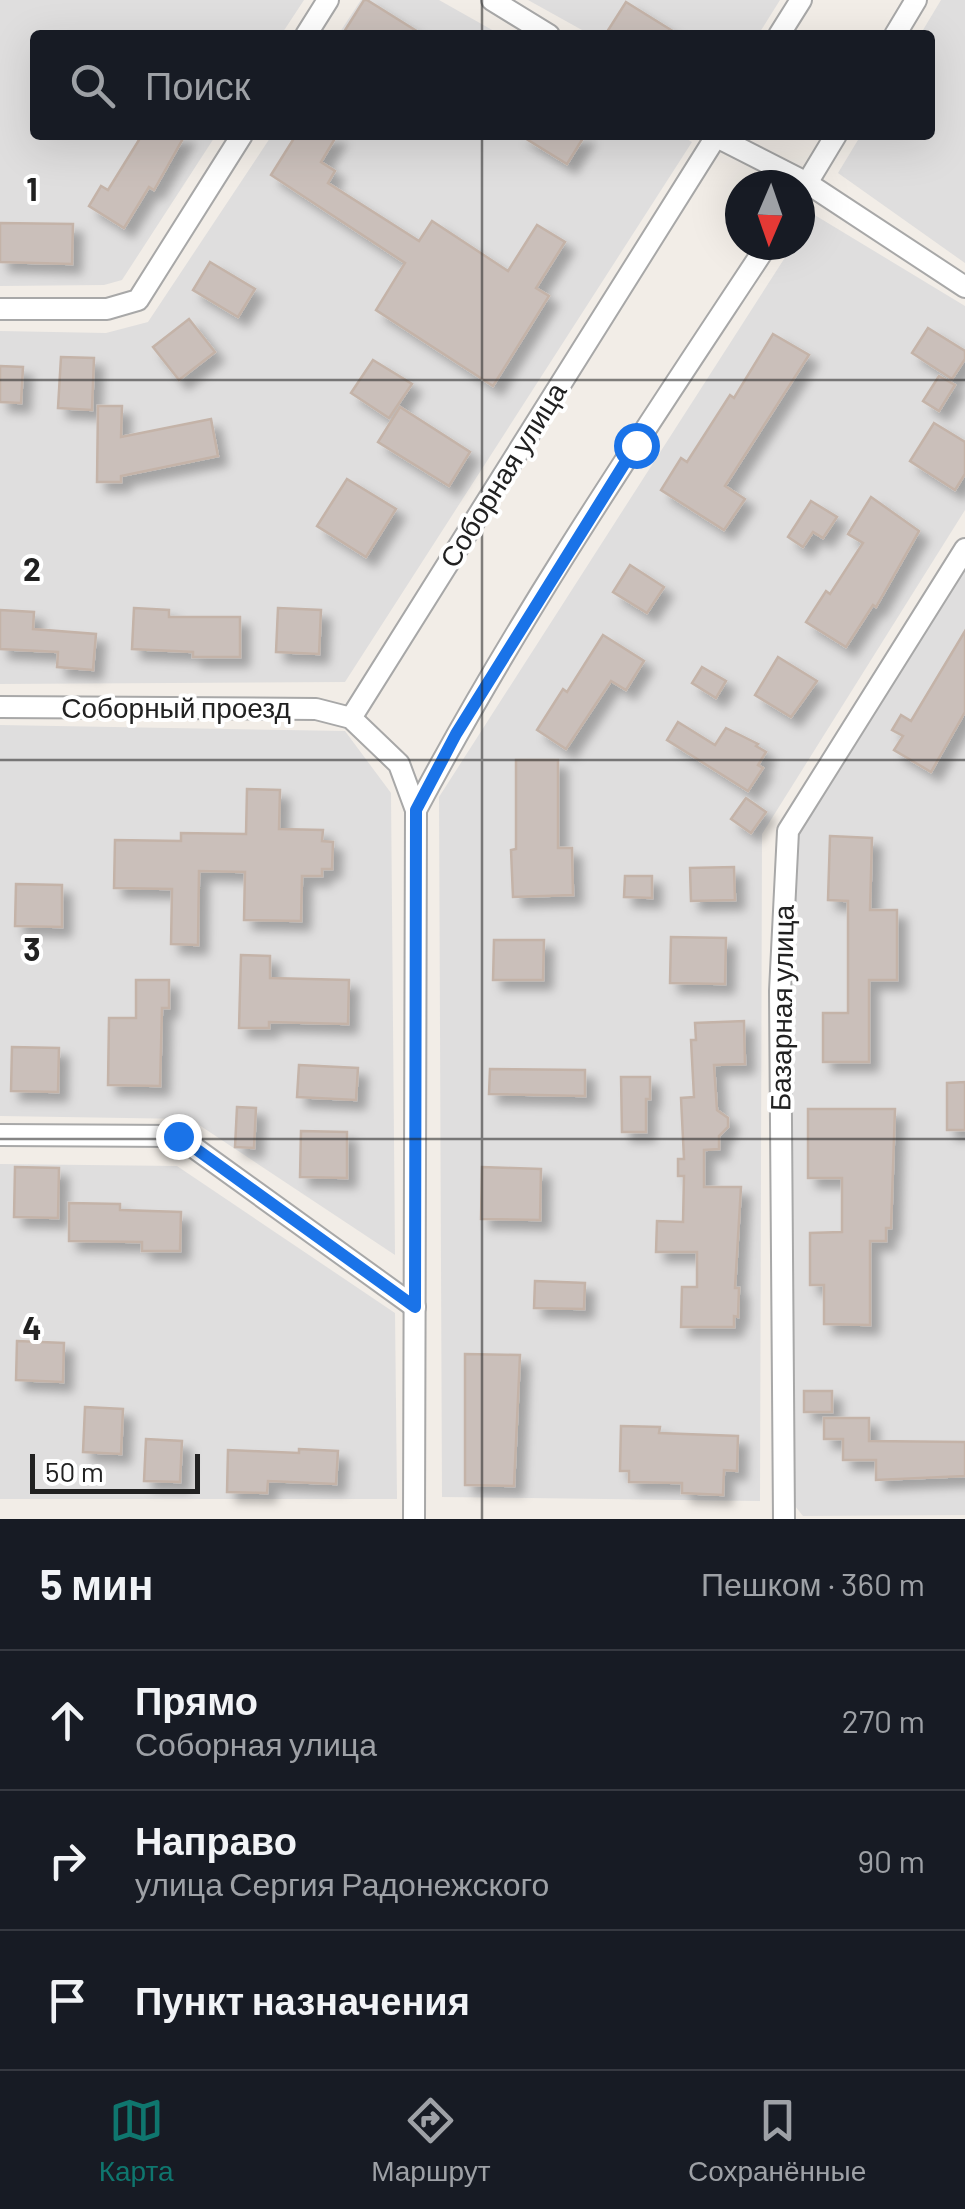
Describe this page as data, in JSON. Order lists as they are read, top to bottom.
{
  "streets": {
    "street": ["Соборная улица", "Соборный проезд", "Базарная улица"]
  },
  "crossings": [
    ["Соборная улица", "Соборный проезд"]
  ],
  "scale_bar": "50 m",
  "north": "bottom",
  "page": {
    "search": "Поиск",
    "scale": "50 m",
    "heading": ["5 мин", "Пешком · 360 m"],
    "list": [
      ["Прямо", "Соборная улица", "270 m"],
      ["Направо", "улица Сергия Радонежского", "90 m"],
      "Пункт назначения"
    ],
    "nav": ["Карта", "Маршрут", "Сохранённые"]
  },
  "grid": {
    "rows": [
      "1",
      "2",
      "3",
      "4"
    ]
  }
}
